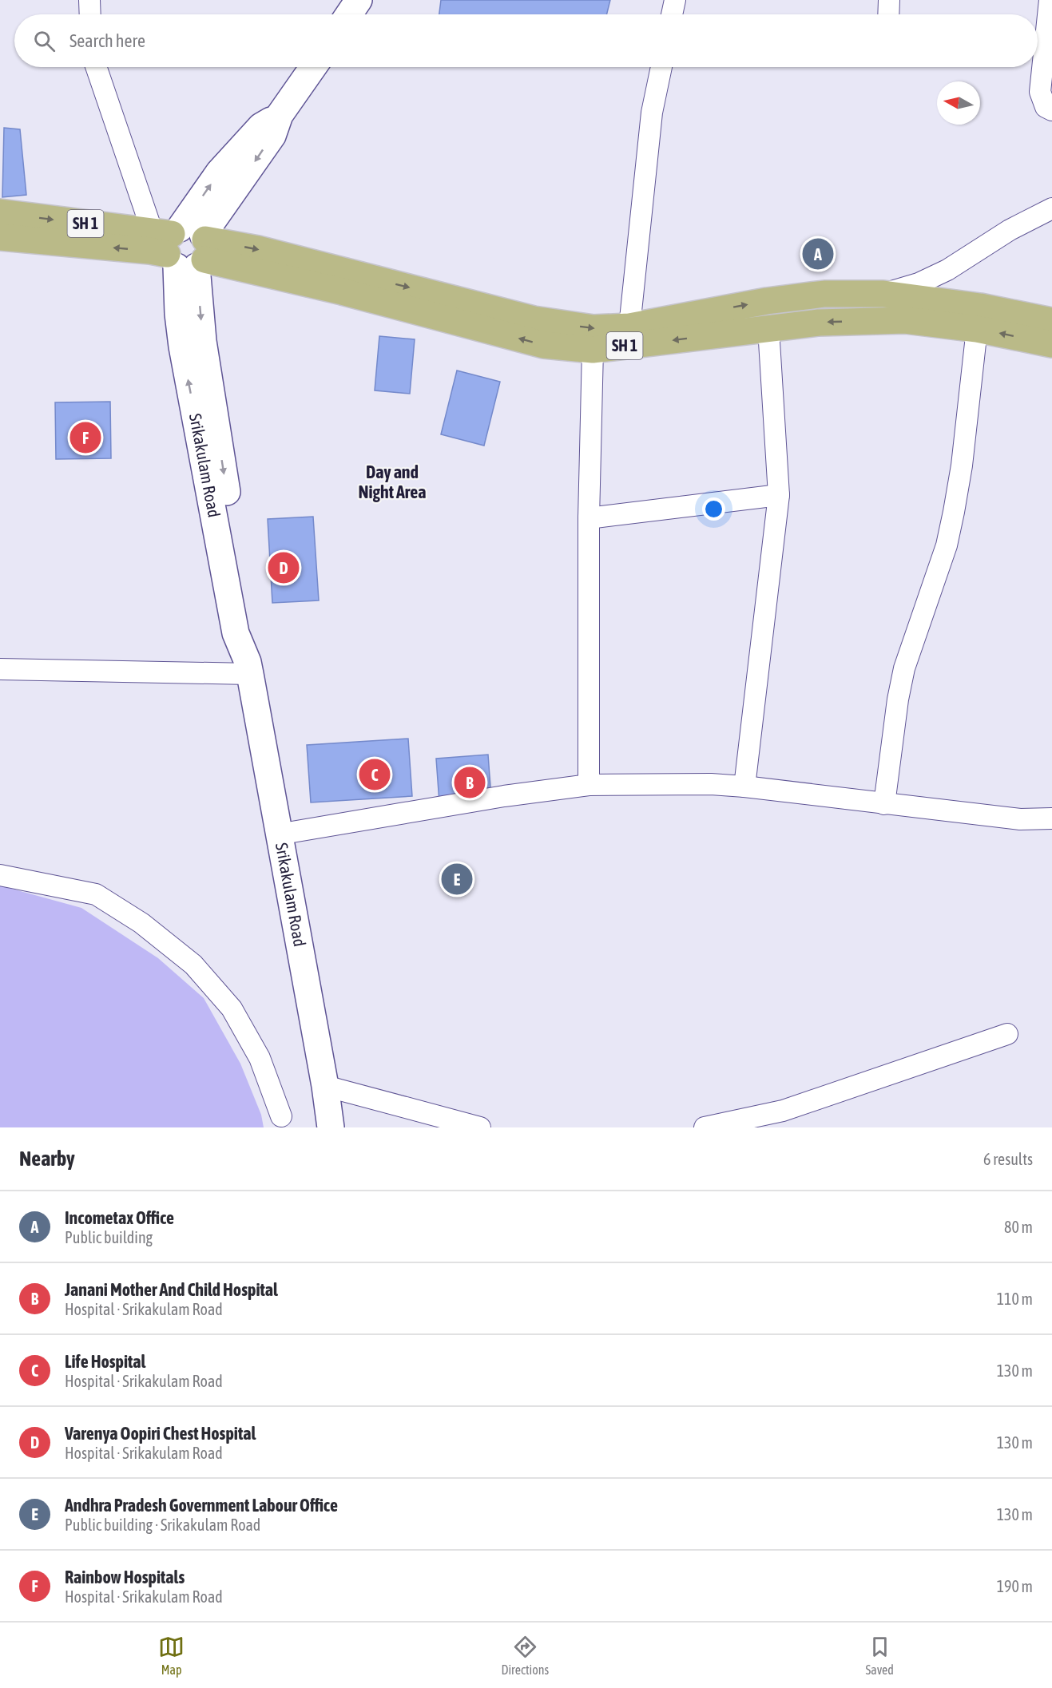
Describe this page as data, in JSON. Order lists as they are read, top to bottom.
{
  "streets": {
    "main road": ["SH 1", "Srikakulam Road"]
  },
  "crossings": [
    ["SH 1", "Srikakulam Road"]
  ],
  "districts": ["Day and Night Area"],
  "north": "left",
  "page": {
    "search": "Search here",
    "pins": [
      "A",
      "F",
      "D",
      "C",
      "B",
      "E"
    ],
    "heading": ["Nearby", "6 results"],
    "list": [
      {
        "mark": "A",
        "name": "Incometax Office",
        "note": "Public building",
        "value": "80 m"
      },
      {
        "mark": "B",
        "name": "Janani Mother And Child Hospital",
        "note": "Hospital · Srikakulam Road",
        "value": "110 m"
      },
      {
        "mark": "C",
        "name": "Life Hospital",
        "note": "Hospital · Srikakulam Road",
        "value": "130 m"
      },
      {
        "mark": "D",
        "name": "Varenya Oopiri Chest Hospital",
        "note": "Hospital · Srikakulam Road",
        "value": "130 m"
      },
      {
        "mark": "E",
        "name": "Andhra Pradesh Government Labour Office",
        "note": "Public building · Srikakulam Road",
        "value": "130 m"
      },
      {
        "mark": "F",
        "name": "Rainbow Hospitals",
        "note": "Hospital · Srikakulam Road",
        "value": "190 m"
      }
    ],
    "nav": ["Map", "Directions", "Saved"]
  }
}
